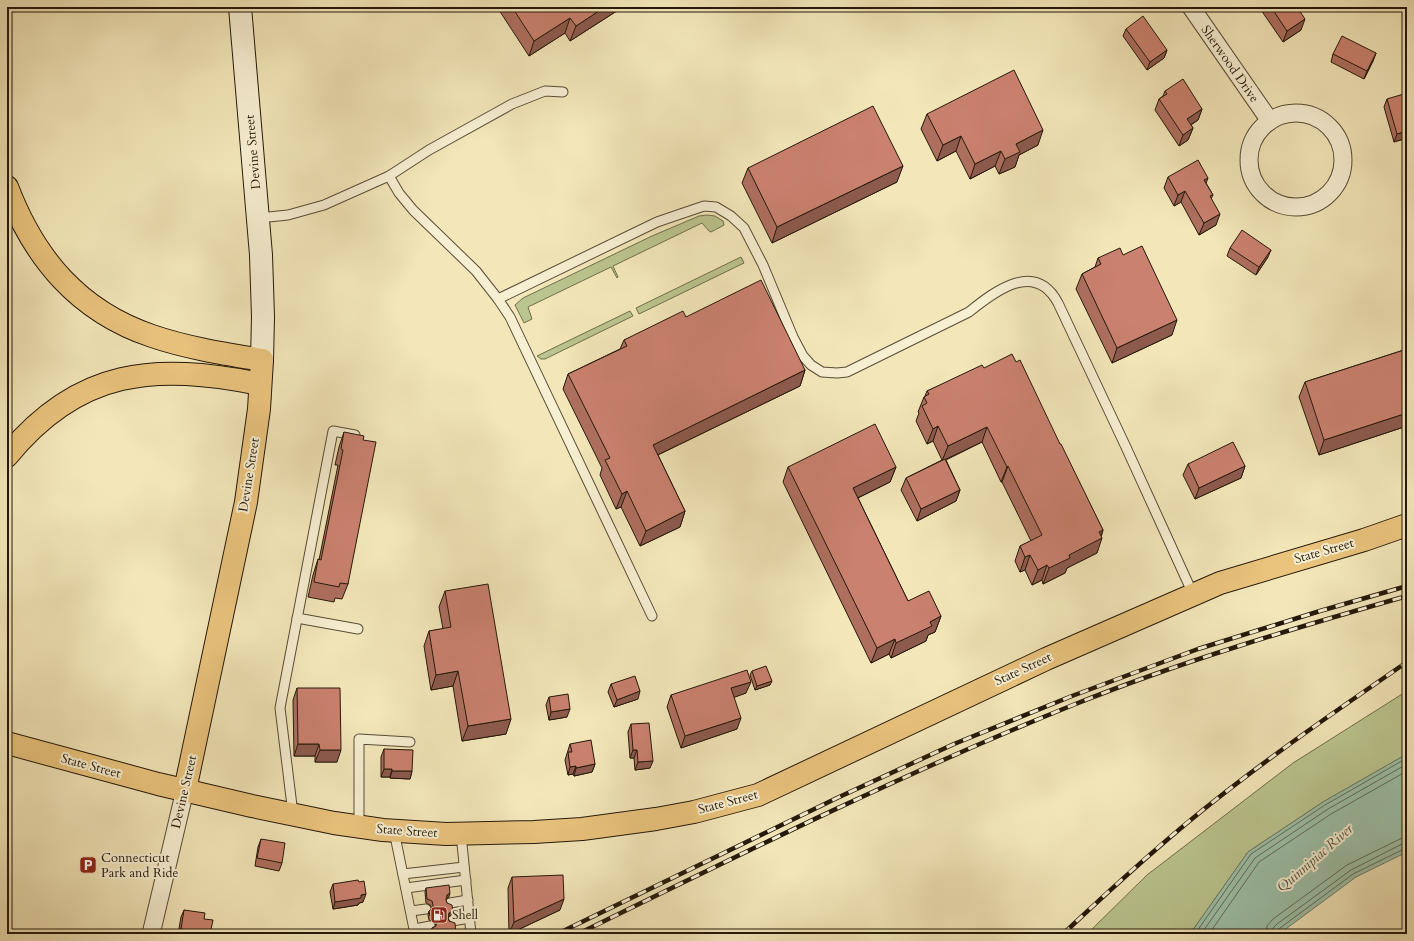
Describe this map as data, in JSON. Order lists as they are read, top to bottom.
{
  "streets": {
    "main road": ["Devine Street", "State Street"],
    "street": ["Sherwood Drive"]
  },
  "crossings": [
    ["Devine Street", "State Street"]
  ],
  "water": ["Quinnipiac River"],
  "places": {
    "parking": ["Connecticut Park and Ride"],
    "fuel station": ["Shell"]
  }
}
